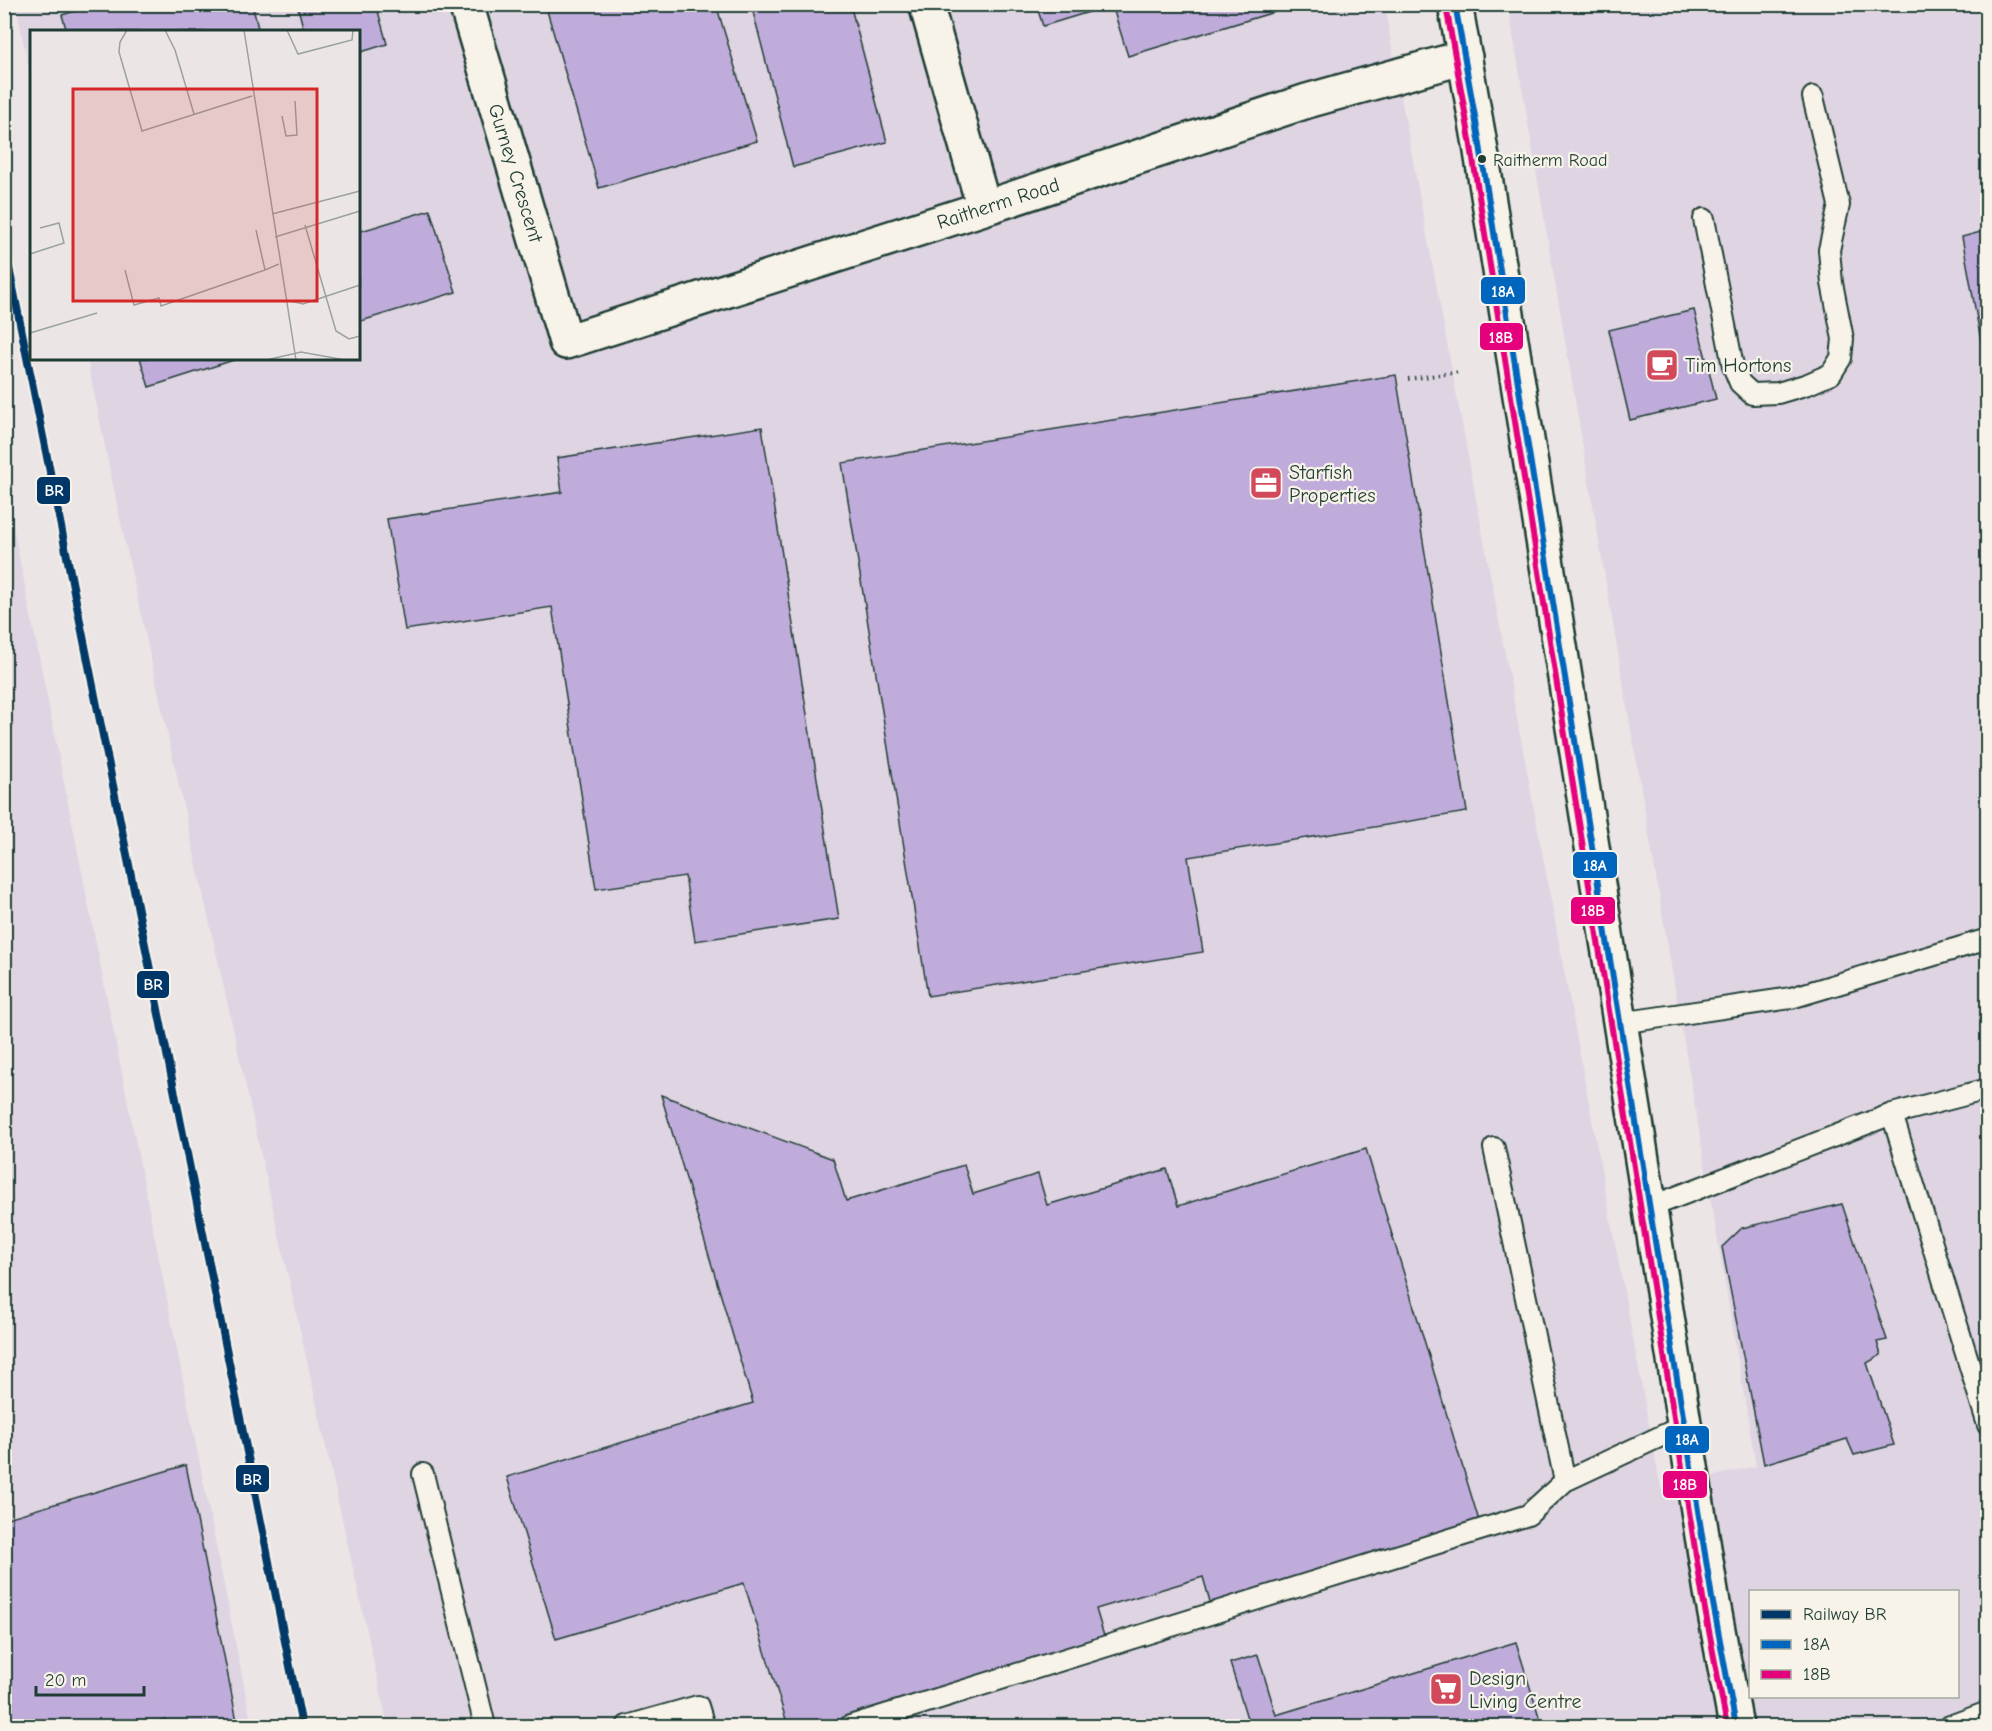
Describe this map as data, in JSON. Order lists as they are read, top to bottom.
{
  "streets": {
    "street": ["Gurney Crescent", "Raitherm Road"]
  },
  "crossings": [
    ["Gurney Crescent", "Raitherm Road"]
  ],
  "places": {
    "other": ["Raitherm Road"],
    "cafe": ["Tim Hortons"],
    "office": ["Starfish Properties"],
    "supermarket": ["Design Living Centre"]
  },
  "lines": ["transit line 18A", "transit line 18B", "rail line BR"],
  "legend": ["Railway BR", "18A", "18B"],
  "scale_bar": "20 m"
}
